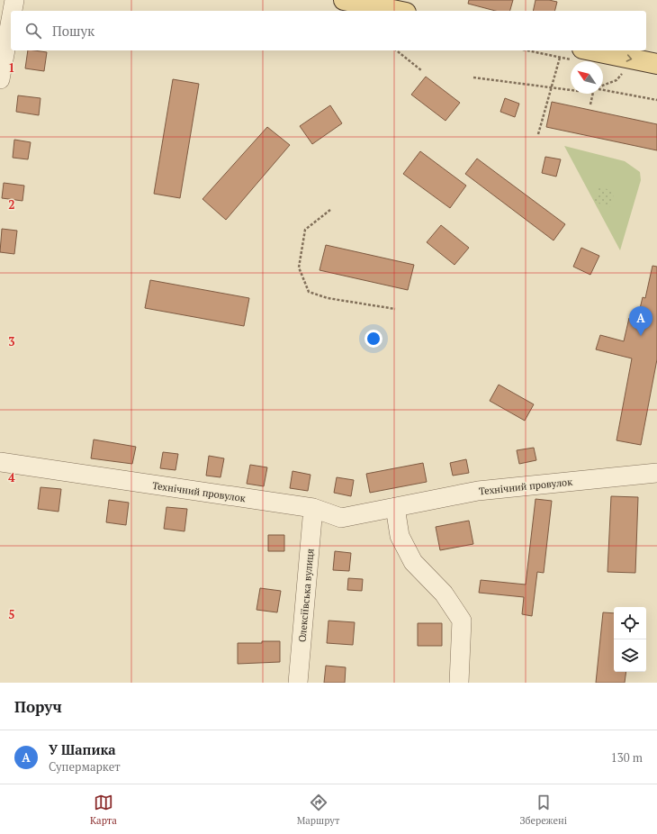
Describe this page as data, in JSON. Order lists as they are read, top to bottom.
{
  "streets": {
    "street": ["Технічний провулок", "Олексіївська вулиця"]
  },
  "crossings": [
    ["Технічний провулок", "Олексіївська вулиця"]
  ],
  "north": "top left",
  "page": {
    "search": "Пошук",
    "pins": "A",
    "heading": "Поруч",
    "list": [
      {
        "mark": "A",
        "name": "У Шапика",
        "note": "Супермаркет",
        "value": "130 m"
      }
    ],
    "nav": ["Карта", "Маршрут", "Збережені"]
  },
  "grid": {
    "rows": [
      "1",
      "2",
      "3",
      "4",
      "5"
    ]
  }
}
